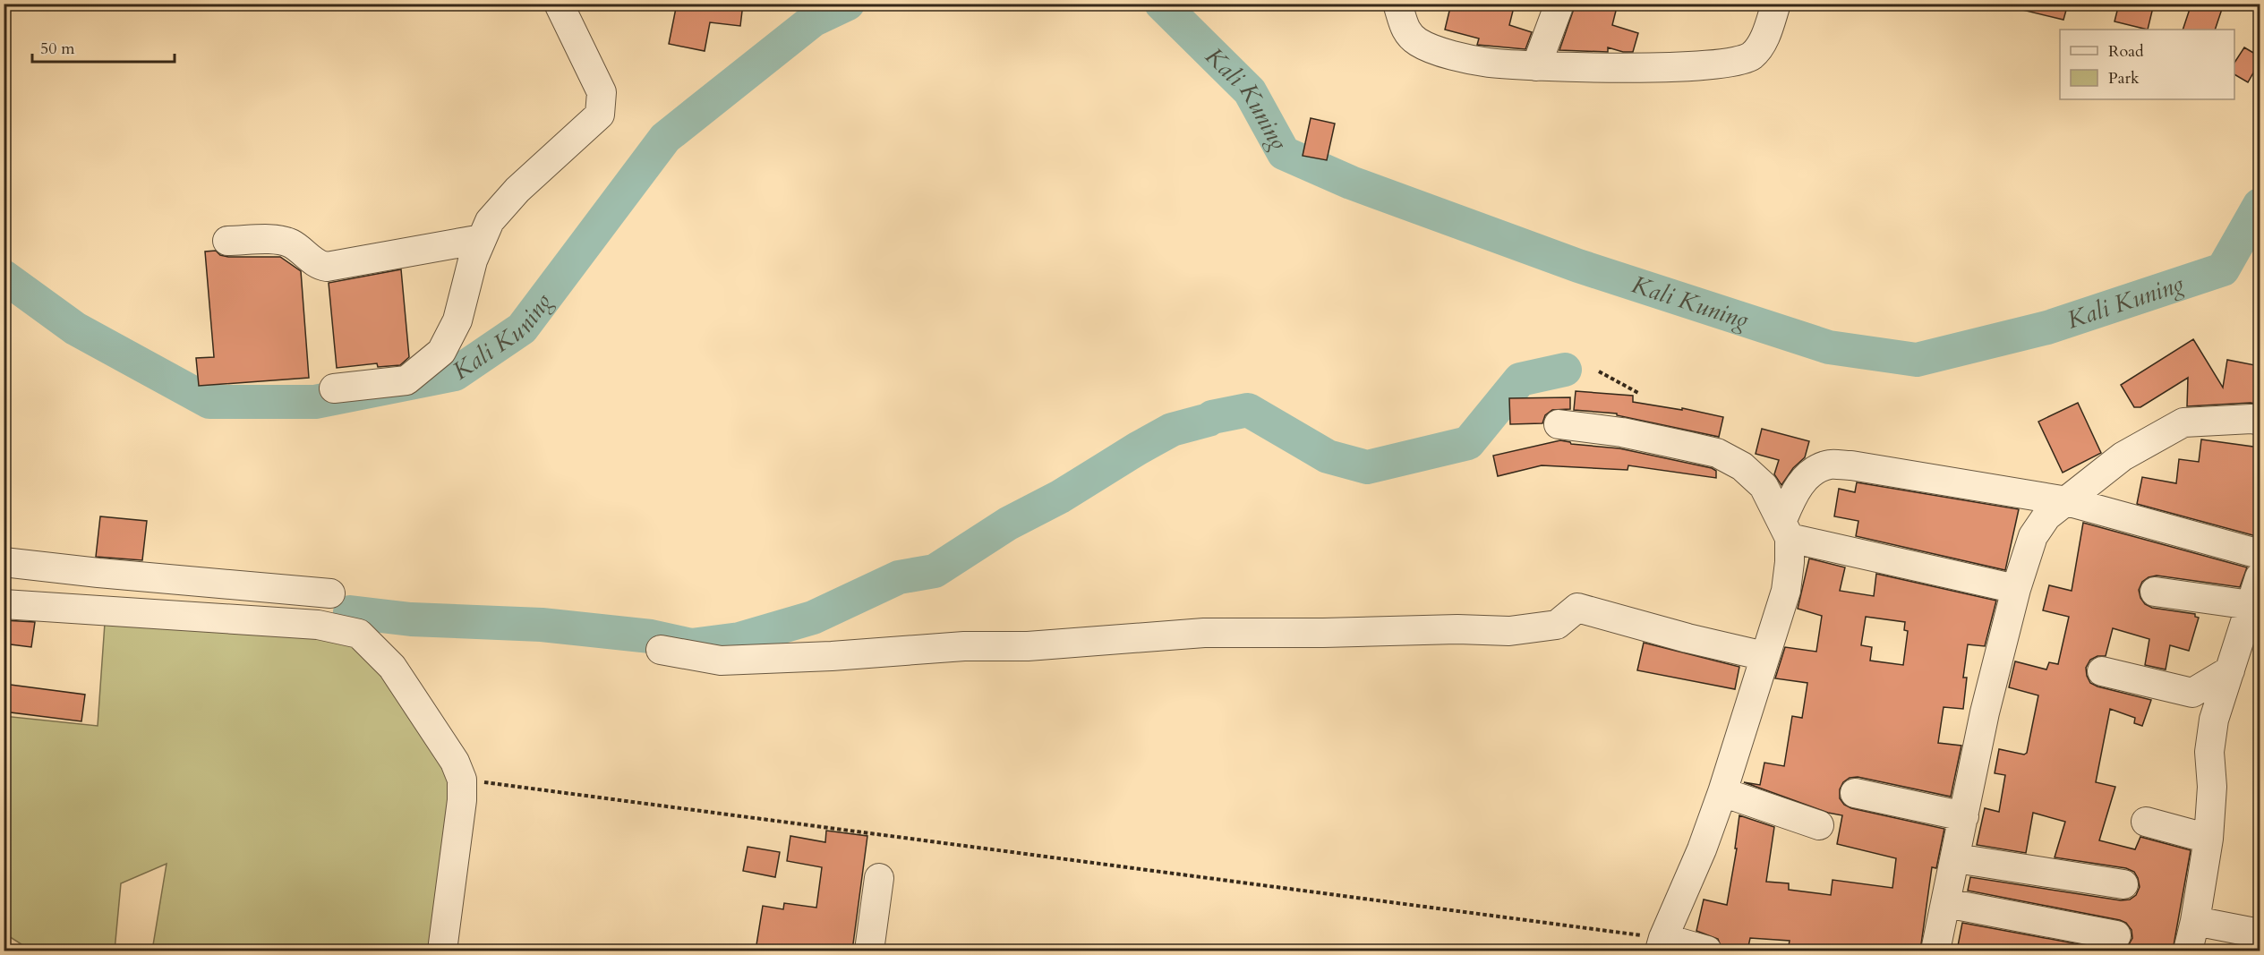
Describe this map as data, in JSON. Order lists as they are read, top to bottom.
{
  "water": ["Kali Kuning"],
  "legend": ["Road", "Park"],
  "scale_bar": "50 m"
}
